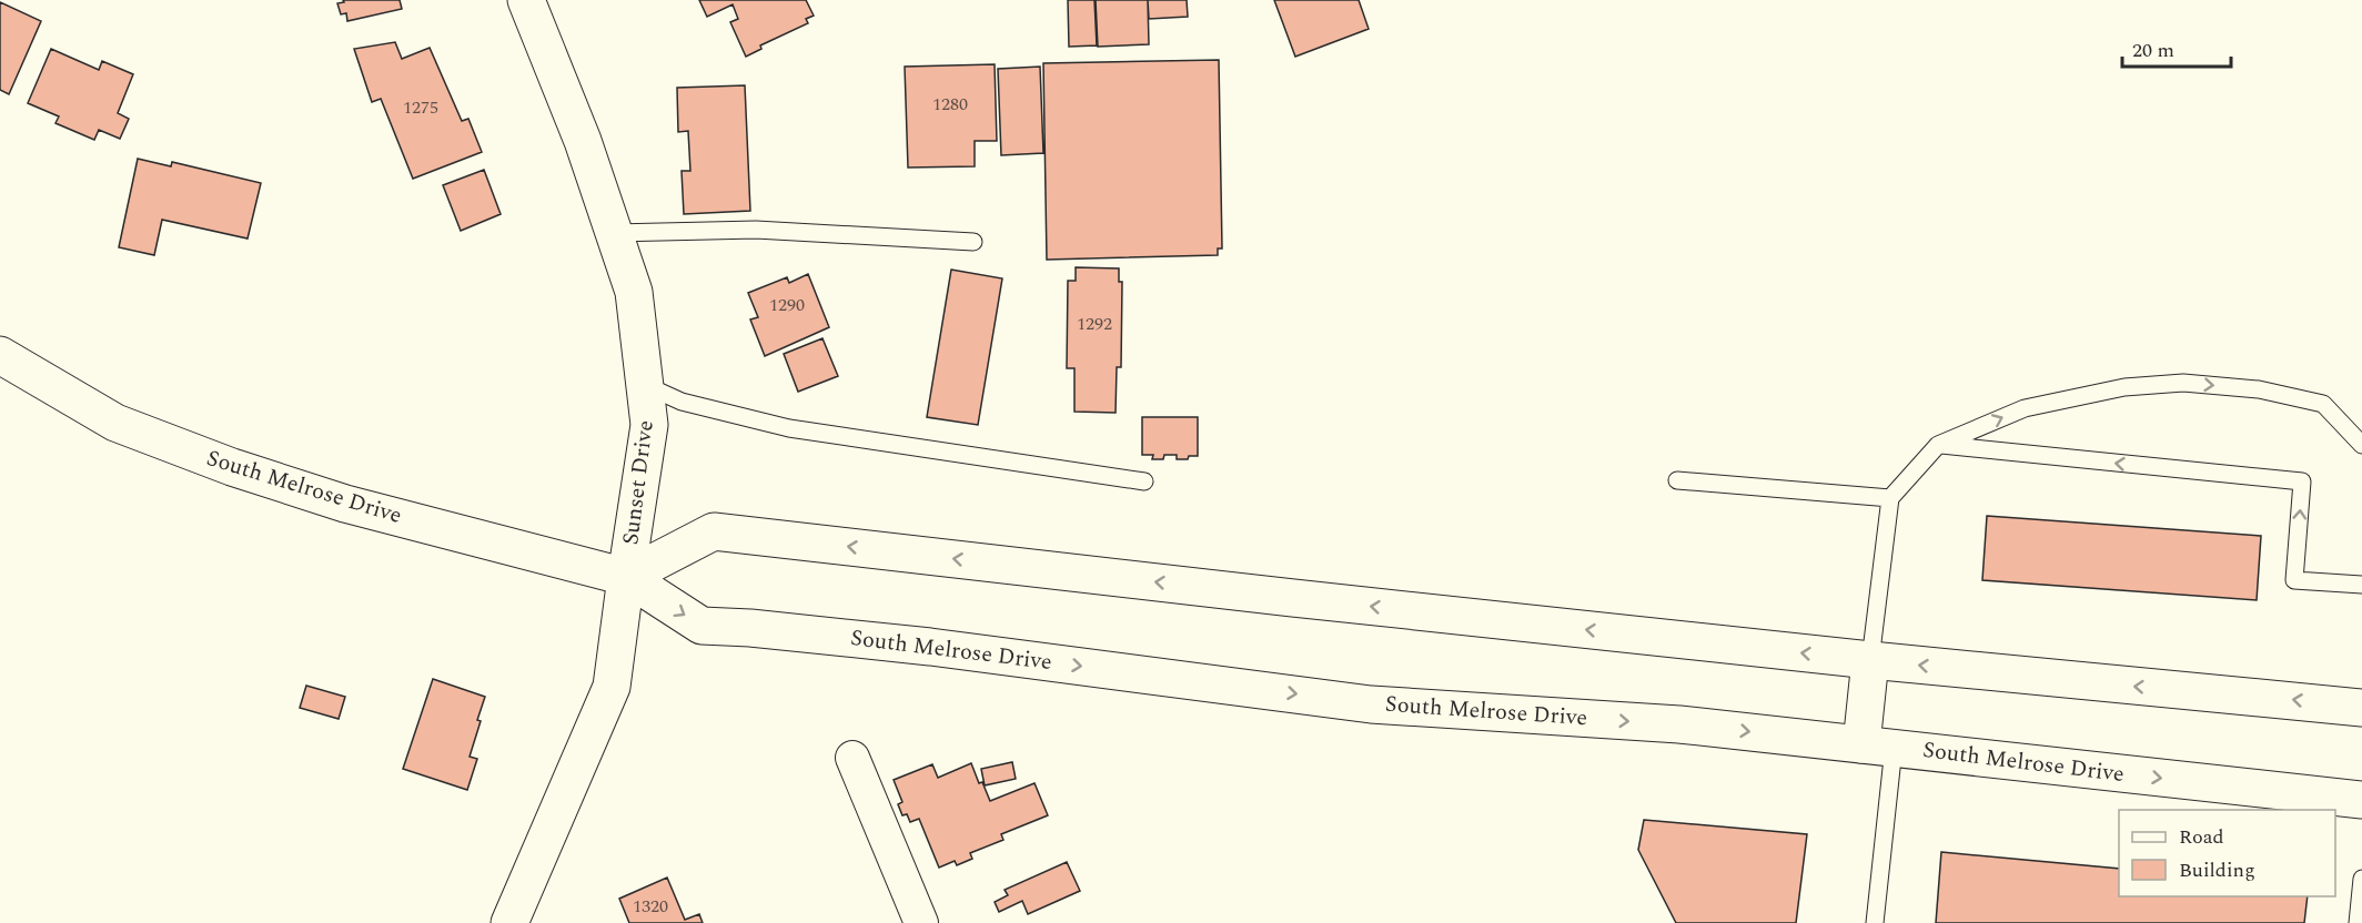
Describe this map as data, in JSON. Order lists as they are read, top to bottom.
{
  "streets": {
    "main road": ["Sunset Drive", "South Melrose Drive"]
  },
  "crossings": [
    ["Sunset Drive", "South Melrose Drive"]
  ],
  "house_numbers": [
    "1280",
    "1275",
    "1290",
    "1292",
    "1320"
  ],
  "legend": ["Road", "Building"],
  "scale_bar": "20 m"
}
